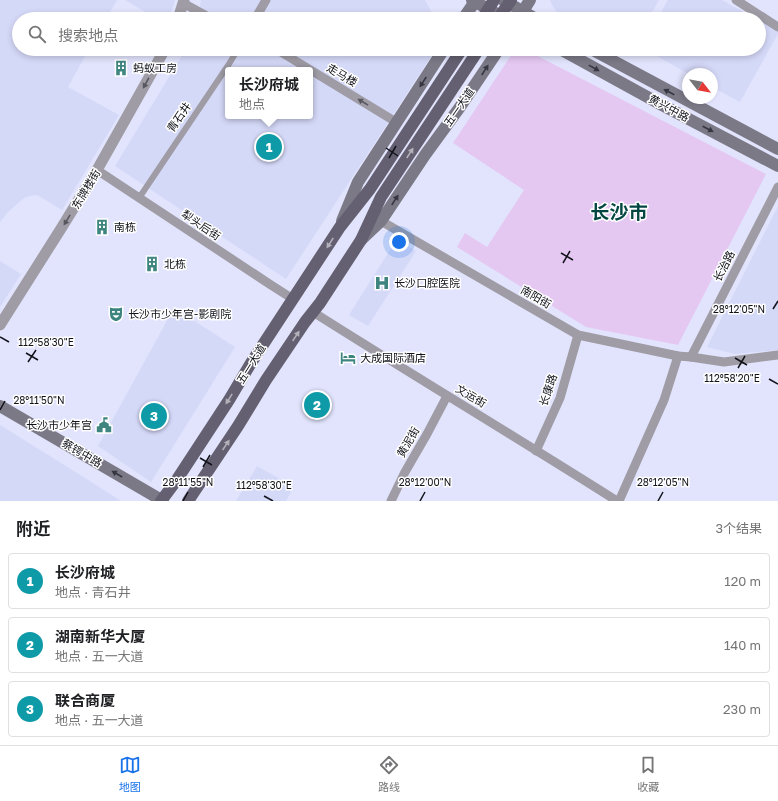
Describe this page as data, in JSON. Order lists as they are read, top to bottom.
{
  "streets": {
    "main road": ["五一大道", "黄兴中路", "蔡锷中路"],
    "street": [
      "走马楼",
      "青石井",
      "东牌楼街",
      "犁头后街",
      "长治路",
      "南阳街",
      "长康路",
      "文运街",
      "黄泥街"
    ]
  },
  "crossings": [
    ["走马楼", "五一大道"],
    ["五一大道", "犁头后街"],
    ["五一大道", "南阳街"],
    ["五一大道", "文运街"],
    ["五一大道", "蔡锷中路"],
    ["青石井", "犁头后街"],
    ["东牌楼街", "犁头后街"],
    ["长治路", "南阳街"],
    ["南阳街", "长康路"],
    ["长康路", "文运街"],
    ["文运街", "黄泥街"]
  ],
  "one_way": ["走马楼", "东牌楼街", "蔡锷中路"],
  "districts": ["长沙市"],
  "places": {
    "building": ["蚂蚁工房", "南栋", "北栋"],
    "hospital": ["长沙口腔医院"],
    "theatre": ["长沙市少年宫-影剧院"],
    "hotel": ["大成国际酒店"],
    "public building": ["长沙市少年宫"]
  },
  "north": "bottom right",
  "page": {
    "search": "搜索地点",
    "popup": ["长沙府城", "地点"],
    "pins": ["1", "2", "3"],
    "heading": ["附近", "3个结果"],
    "list": [
      {
        "mark": "1",
        "name": "长沙府城",
        "note": "地点 · 青石井",
        "value": "120 m"
      },
      {
        "mark": "2",
        "name": "湖南新华大厦",
        "note": "地点 · 五一大道",
        "value": "140 m"
      },
      {
        "mark": "3",
        "name": "联合商厦",
        "note": "地点 · 五一大道",
        "value": "230 m"
      }
    ],
    "nav": ["地图", "路线", "收藏"]
  },
  "coordinates": [
    "28°12'05\"N",
    "112°58'30\"E",
    "112°58'20\"E",
    "28°11'50\"N",
    "28°11'55\"N",
    "28°12'00\"N"
  ]
}
